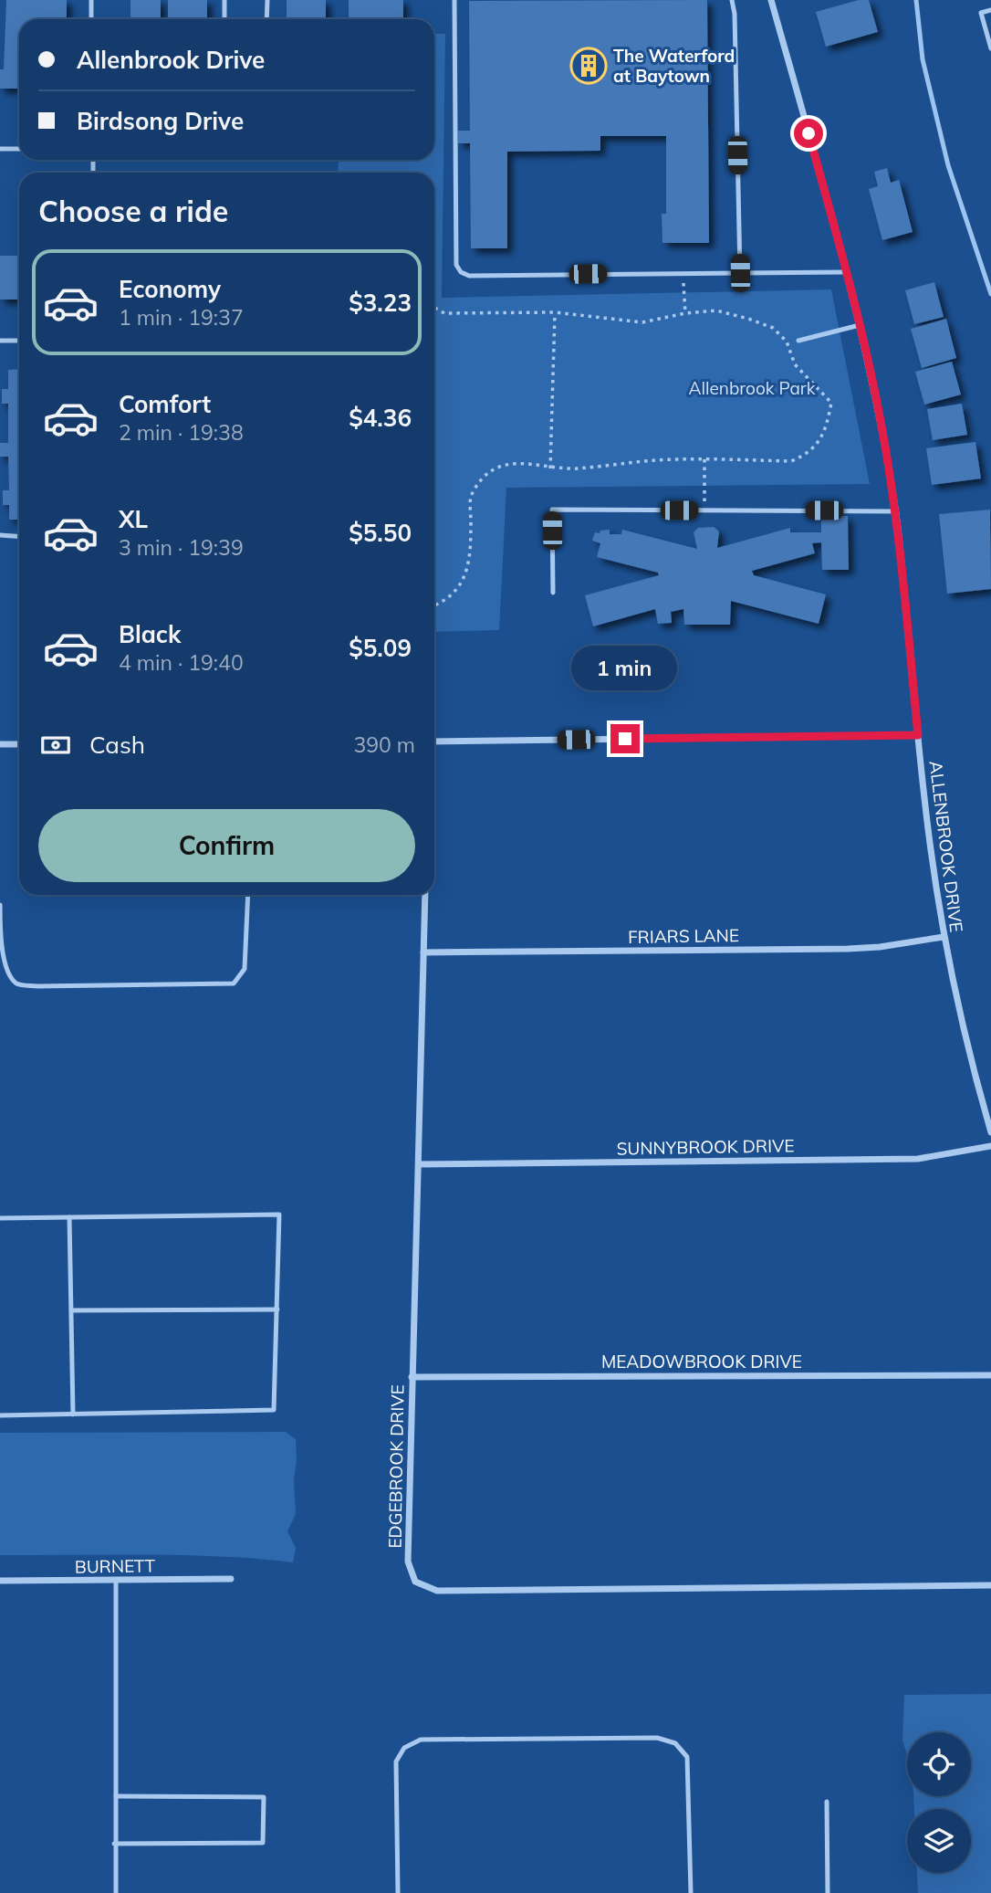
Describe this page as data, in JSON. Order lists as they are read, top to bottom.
{
  "streets": {
    "street": [
      "ALLENBROOK DRIVE",
      "FRIARS LANE",
      "SUNNYBROOK DRIVE",
      "MEADOWBROOK DRIVE",
      "EDGEBROOK DRIVE",
      "BURNETT"
    ]
  },
  "crossings": [
    ["ALLENBROOK DRIVE", "FRIARS LANE"],
    ["FRIARS LANE", "EDGEBROOK DRIVE"],
    ["SUNNYBROOK DRIVE", "EDGEBROOK DRIVE"],
    ["MEADOWBROOK DRIVE", "EDGEBROOK DRIVE"]
  ],
  "parks": ["Allenbrook Park"],
  "places": {
    "building": ["The Waterford at Baytown"]
  },
  "page": {
    "banner": ["Allenbrook Drive", "Birdsong Drive"],
    "heading": "Choose a ride",
    "list": [
      {
        "name": "Economy",
        "note": "1 min · 19:37",
        "value": "$3.23"
      },
      {
        "name": "Comfort",
        "note": "2 min · 19:38",
        "value": "$4.36"
      },
      {
        "name": "XL",
        "note": "3 min · 19:39",
        "value": "$5.50"
      },
      {
        "name": "Black",
        "note": "4 min · 19:40",
        "value": "$5.09"
      }
    ],
    "bubble": "1 min",
    "pay": ["Cash", "390 m"],
    "buttons": "Confirm"
  }
}
